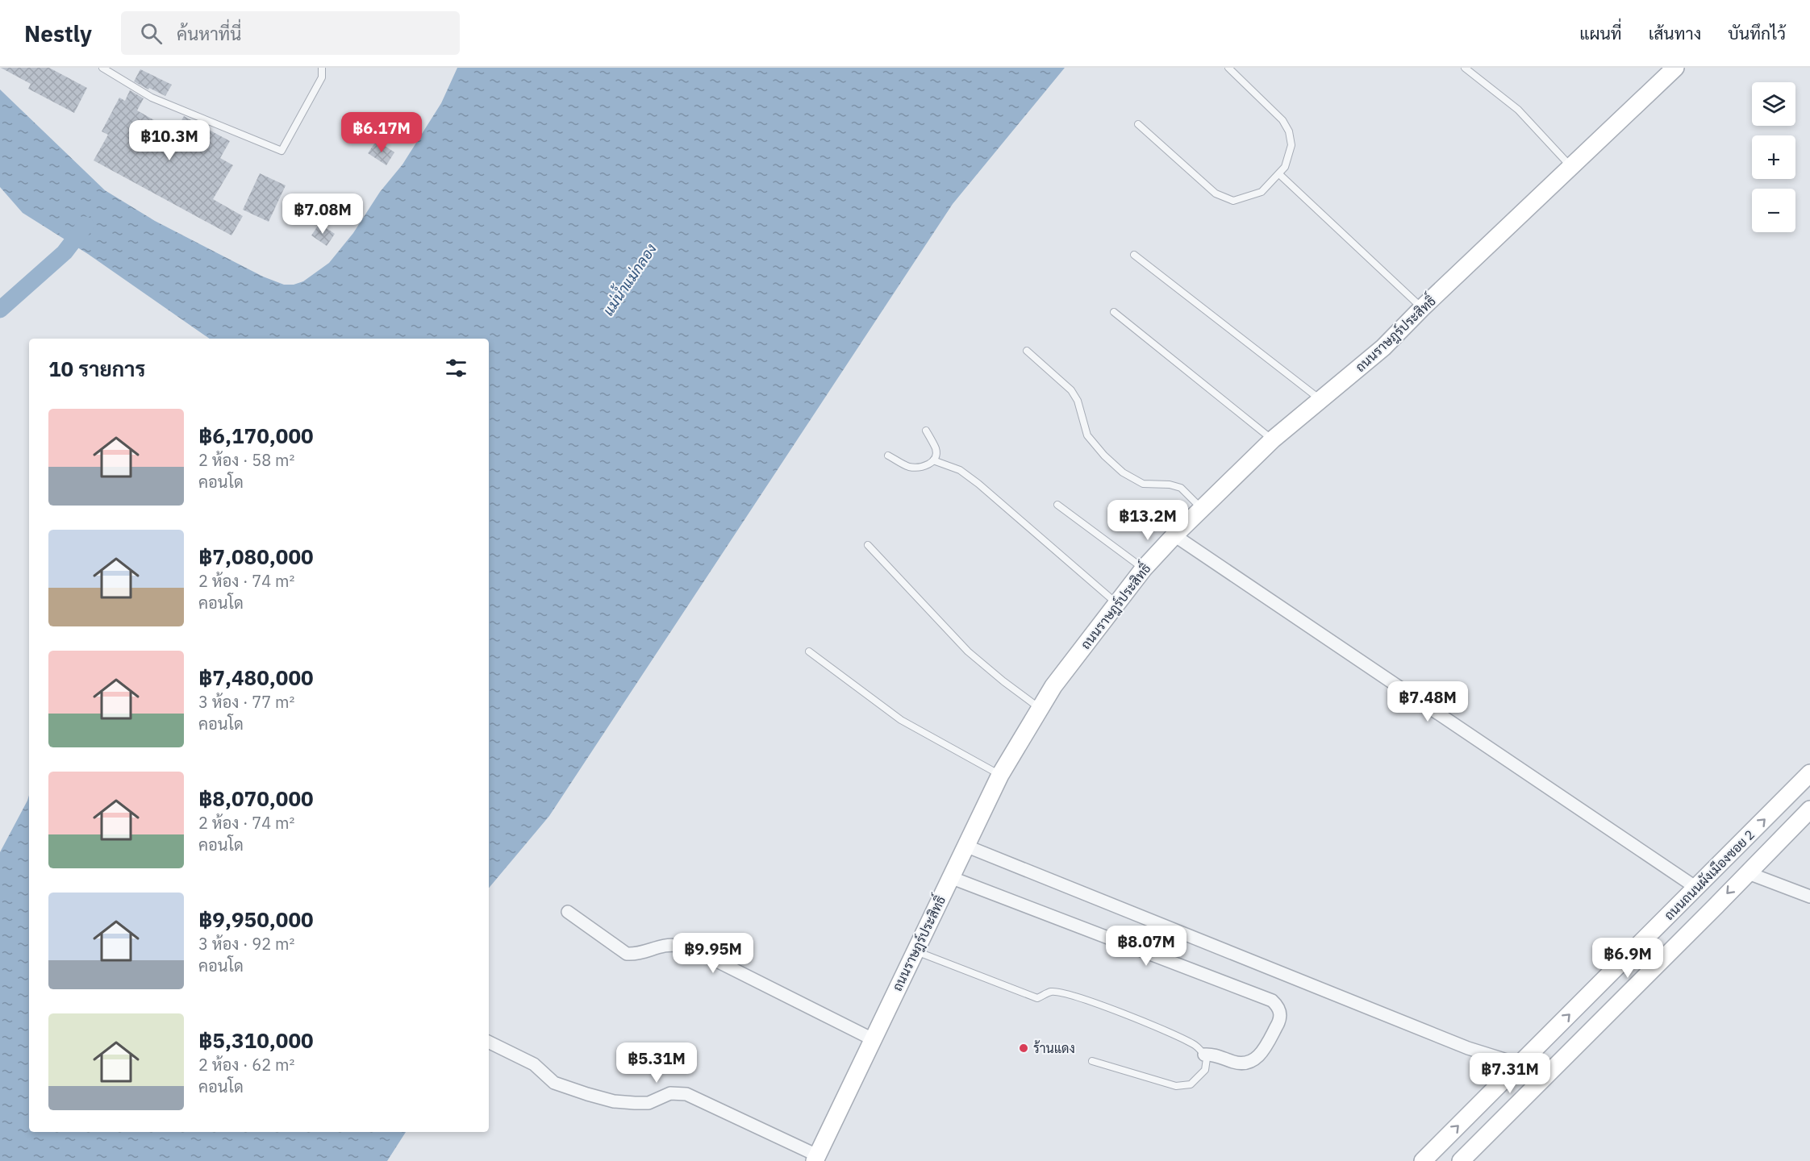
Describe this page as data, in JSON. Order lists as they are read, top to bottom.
{
  "streets": {
    "street": ["ถนนราษฎร์ประสิทธิ์", "ถนนถนนผังเมืองซอย 2"]
  },
  "water": ["แม่น้ำแม่กลอง"],
  "places": ["ร้านแดง"],
  "page": {
    "header": "Nestly",
    "search": "ค้นหาที่นี่",
    "nav": ["แผนที่", "เส้นทาง", "บันทึกไว้"],
    "map_buttons": ["+", "−"],
    "price": [
      "฿6.17M",
      "฿10.3M",
      "฿7.08M",
      "฿13.2M",
      "฿7.48M",
      "฿8.07M",
      "฿9.95M",
      "฿6.9M",
      "฿5.31M",
      "฿7.31M"
    ],
    "heading": "10 รายการ",
    "list": [
      {
        "name": "฿6,170,000",
        "note": "2 ห้อง · 58 m² · คอนโด"
      },
      {
        "name": "฿7,080,000",
        "note": "2 ห้อง · 74 m² · คอนโด"
      },
      {
        "name": "฿7,480,000",
        "note": "3 ห้อง · 77 m² · คอนโด"
      },
      {
        "name": "฿8,070,000",
        "note": "2 ห้อง · 74 m² · คอนโด"
      },
      {
        "name": "฿9,950,000",
        "note": "3 ห้อง · 92 m² · คอนโด"
      },
      {
        "name": "฿5,310,000",
        "note": "2 ห้อง · 62 m² · คอนโด"
      }
    ]
  }
}
